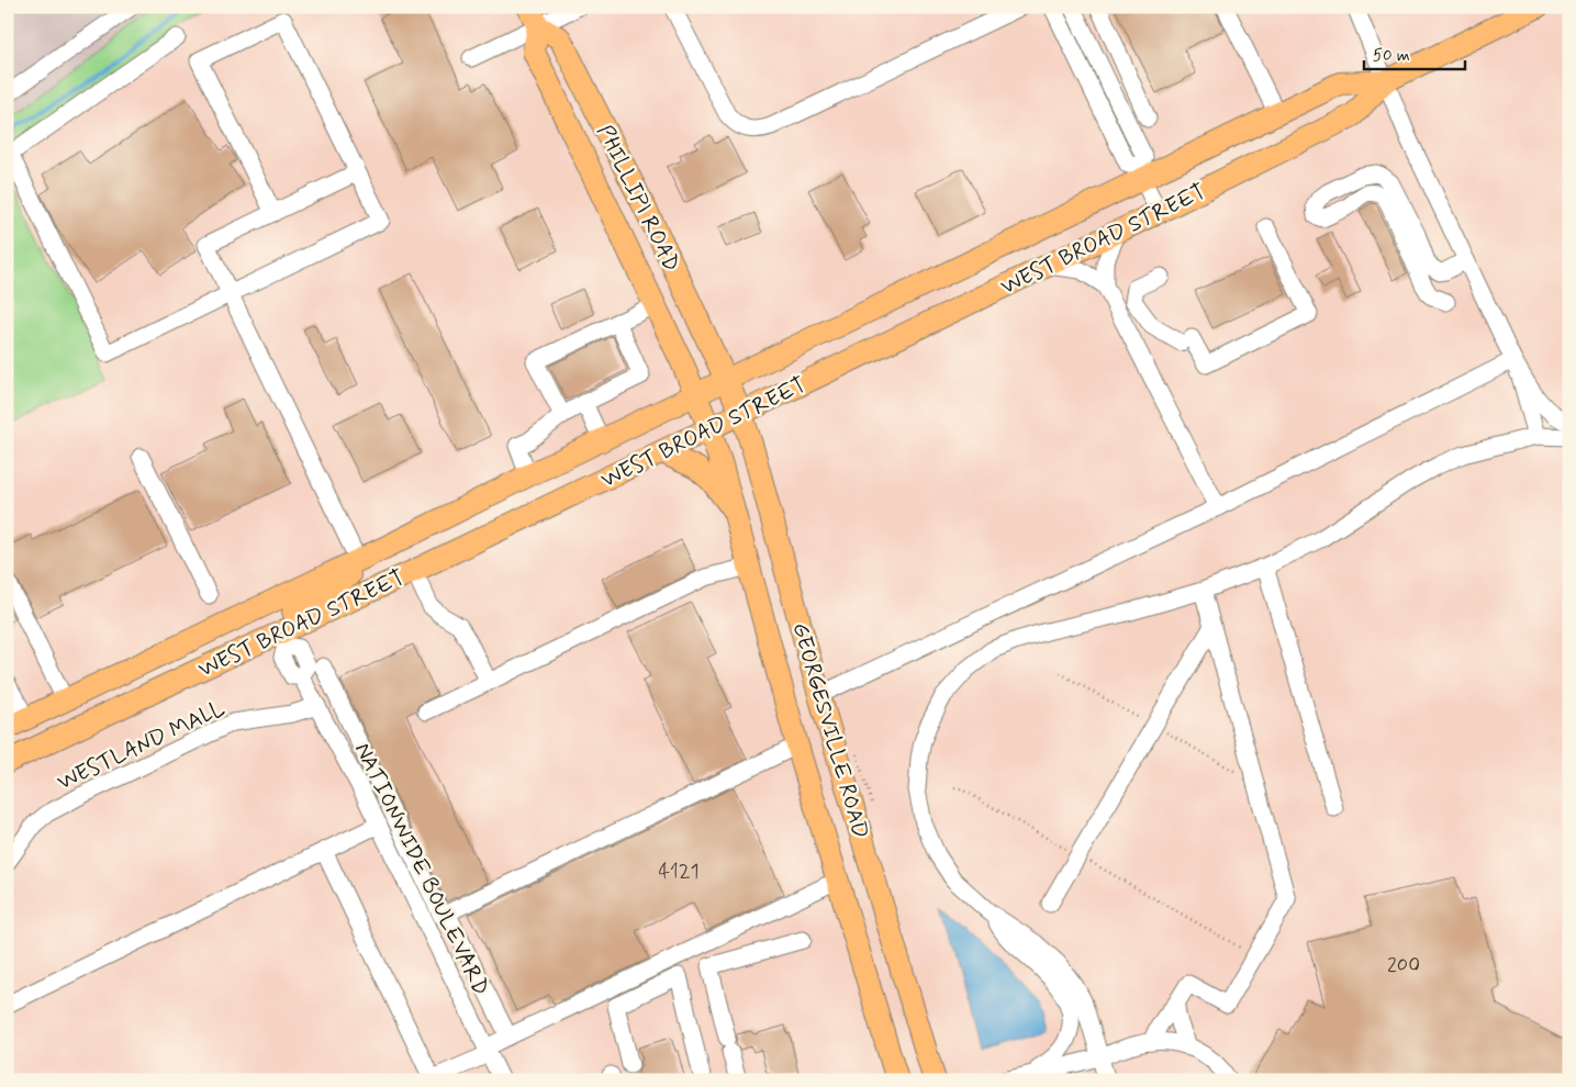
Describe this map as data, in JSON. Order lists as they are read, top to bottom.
{
  "streets": {
    "main road": ["PHILLIPI ROAD", "WEST BROAD STREET", "GEORGESVILLE ROAD"],
    "street": ["WESTLAND MALL", "NATIONWIDE BOULEVARD"]
  },
  "crossings": [
    ["PHILLIPI ROAD", "WEST BROAD STREET"],
    ["PHILLIPI ROAD", "GEORGESVILLE ROAD"],
    ["WEST BROAD STREET", "GEORGESVILLE ROAD"],
    ["WEST BROAD STREET", "NATIONWIDE BOULEVARD"],
    ["WESTLAND MALL", "NATIONWIDE BOULEVARD"]
  ],
  "house_numbers": ["4121", "200"],
  "scale_bar": "50 m"
}
